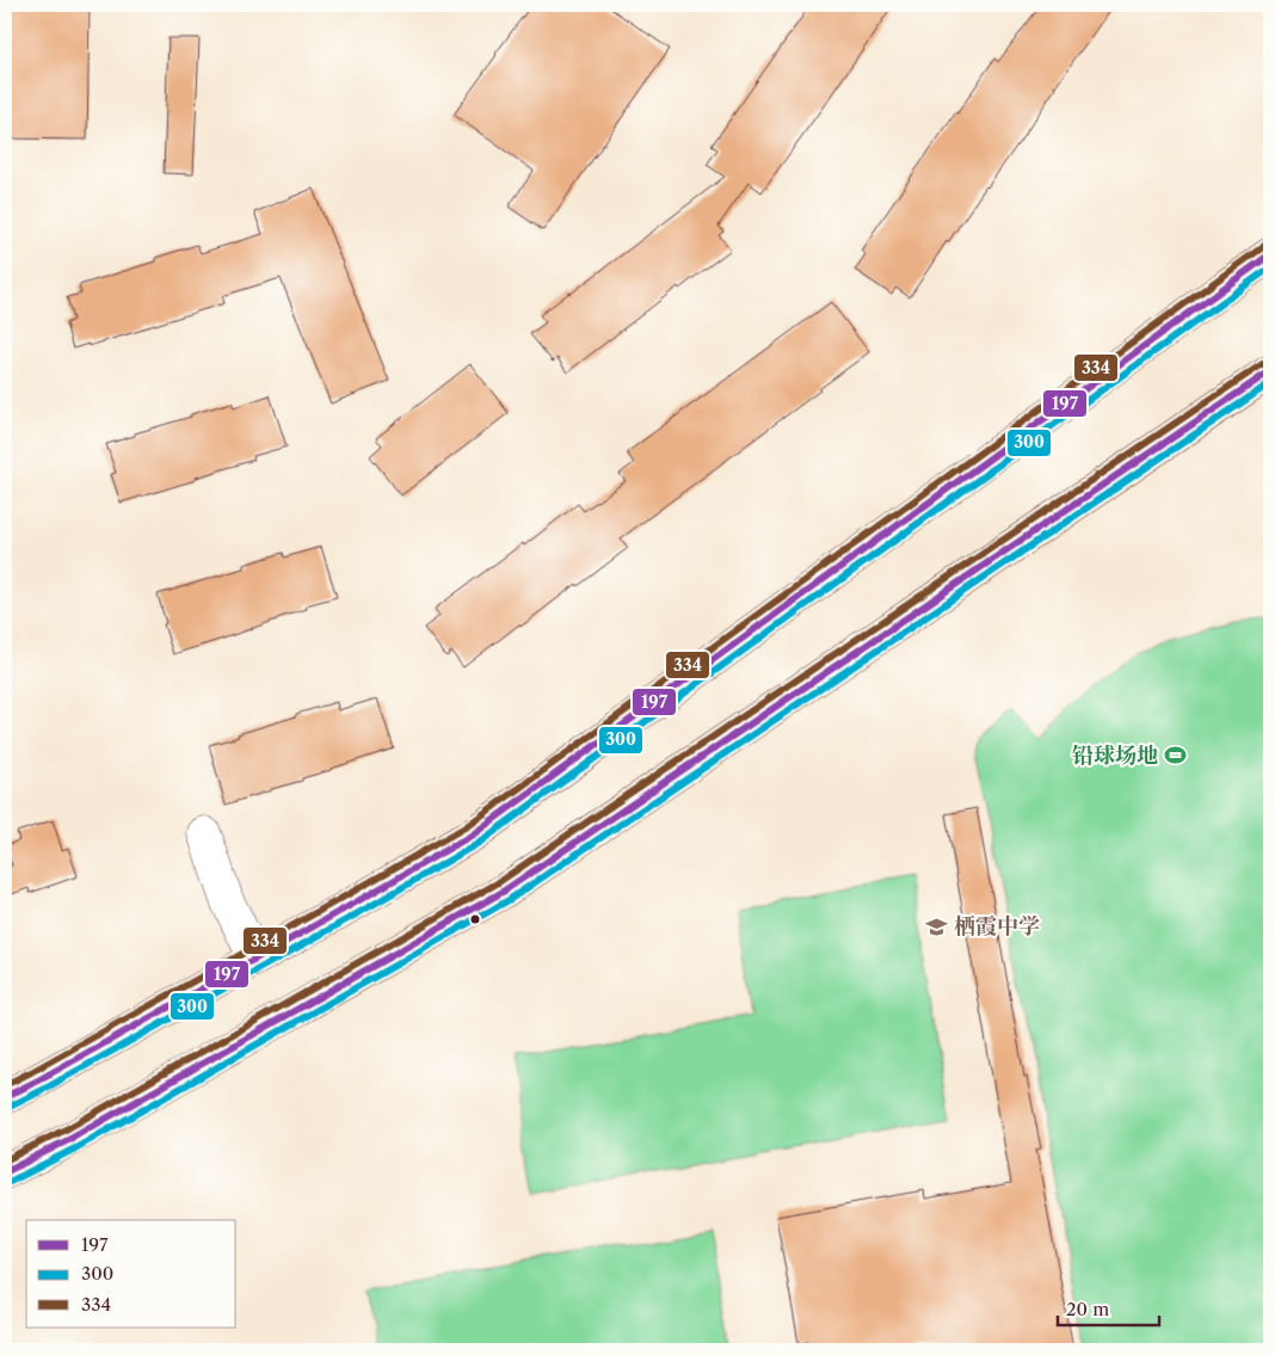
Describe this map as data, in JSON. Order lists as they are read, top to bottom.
{
  "places": {
    "sports": ["铅球场地"],
    "school or university": ["栖霞中学"]
  },
  "lines": ["transit line 334", "transit line 197", "transit line 300"],
  "legend": ["197", "300", "334"],
  "scale_bar": "20 m"
}
